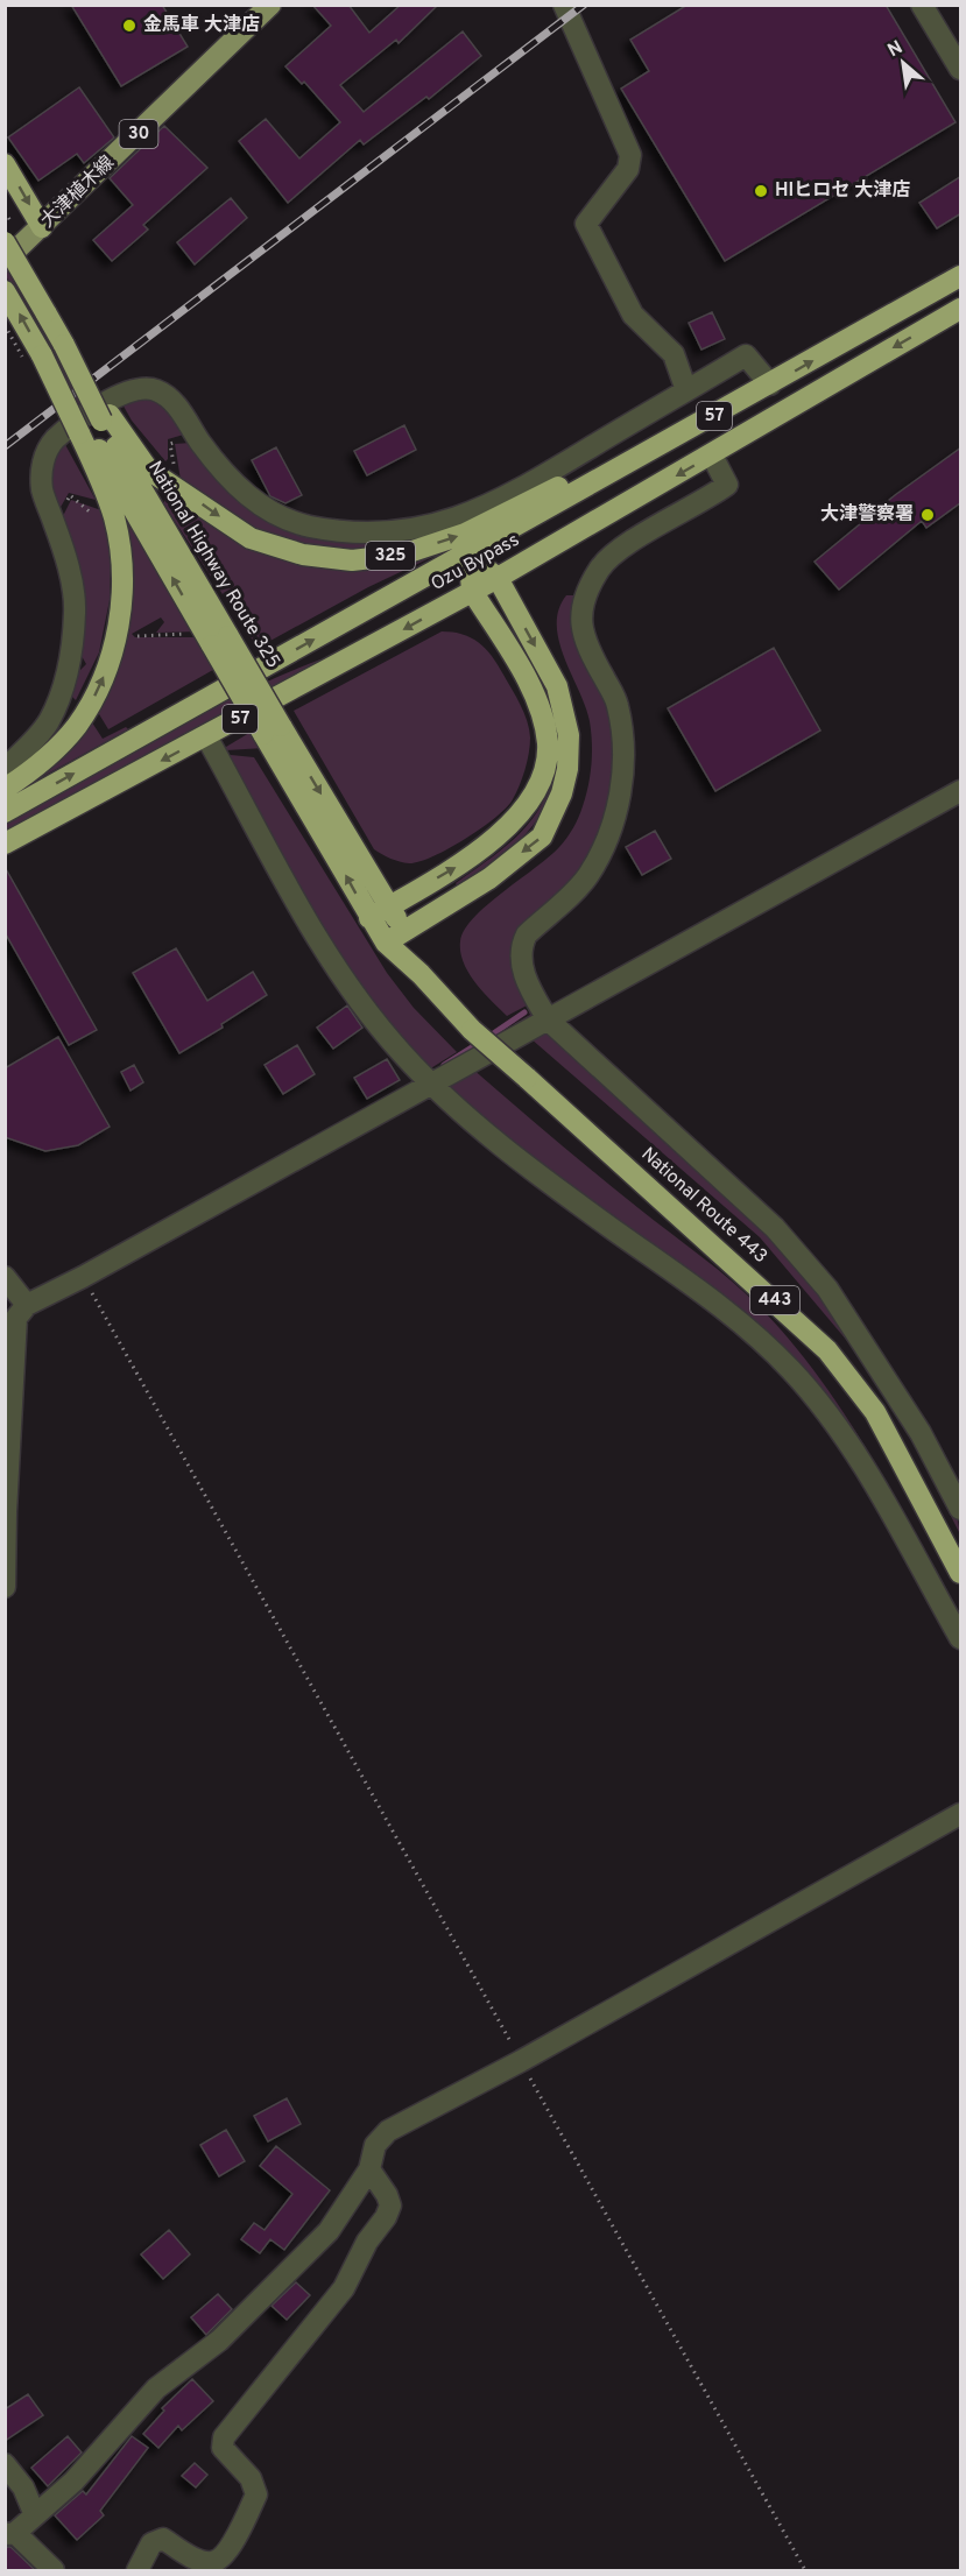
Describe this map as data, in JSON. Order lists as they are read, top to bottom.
{
  "streets": {
    "highway": [
      "57",
      "325",
      "Ozu Bypass",
      "National Highway Route 325",
      "National Route 443",
      "443"
    ],
    "main road": ["30", "大津植木線"]
  },
  "crossings": [
    ["325", "Ozu Bypass"],
    ["325", "National Highway Route 325"],
    ["National Highway Route 325", "National Route 443"]
  ],
  "places": ["金馬車 大津店", "HIヒロセ 大津店", "大津警察署"],
  "north": "top left"
}
